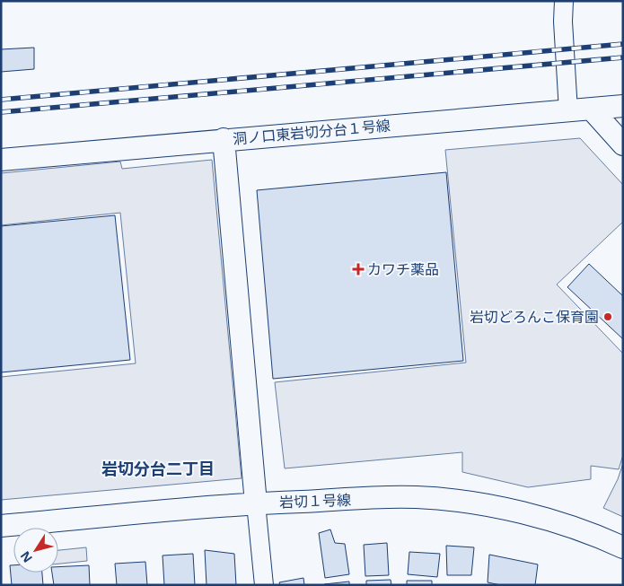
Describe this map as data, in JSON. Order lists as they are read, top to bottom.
{
  "streets": {
    "street": ["洞ノ口東岩切分台１号線", "岩切１号線"]
  },
  "districts": ["岩切分台二丁目"],
  "places": {
    "health": ["カワチ薬品"],
    "other": ["岩切どろんこ保育園"]
  },
  "north": "bottom left"
}
